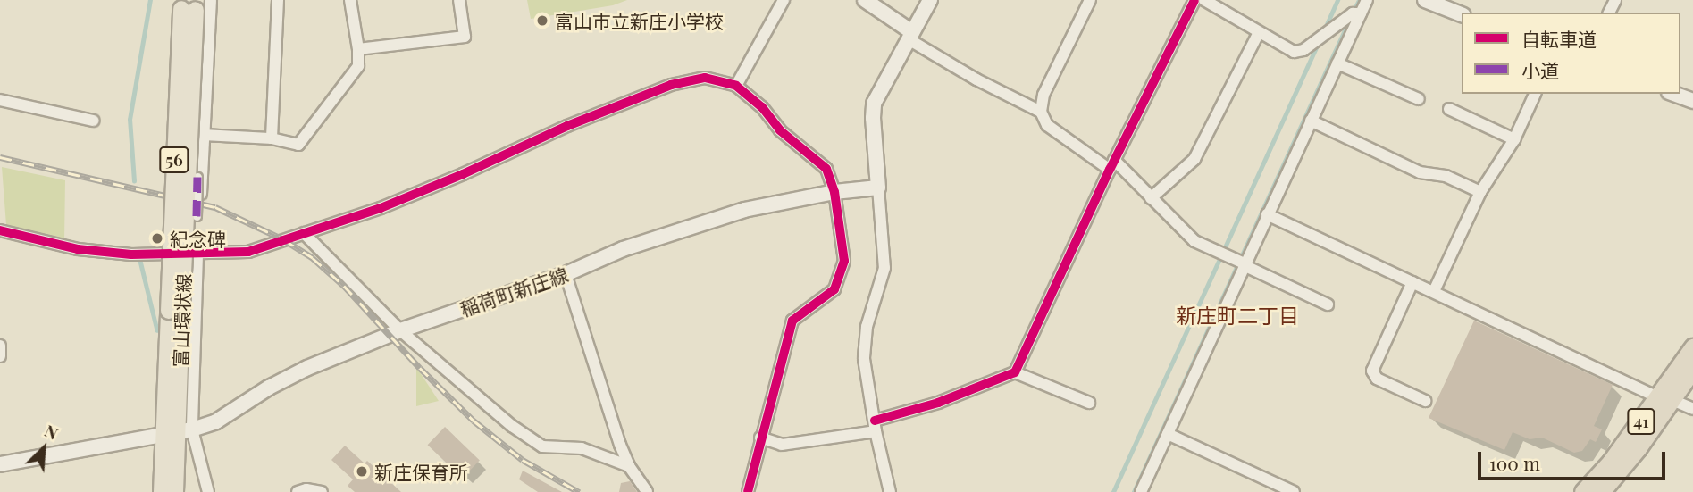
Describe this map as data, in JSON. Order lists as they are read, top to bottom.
{
  "streets": {
    "highway": ["41"],
    "main road": ["56", "稲荷町新庄線", "富山環状線"]
  },
  "crossings": [
    ["稲荷町新庄線", "富山環状線"]
  ],
  "districts": ["新庄町二丁目"],
  "places": ["富山市立新庄小学校", "紀念碑", "新庄保育所"],
  "legend": ["自転車道", "小道"],
  "scale_bar": "100 m",
  "north": "top right"
}
